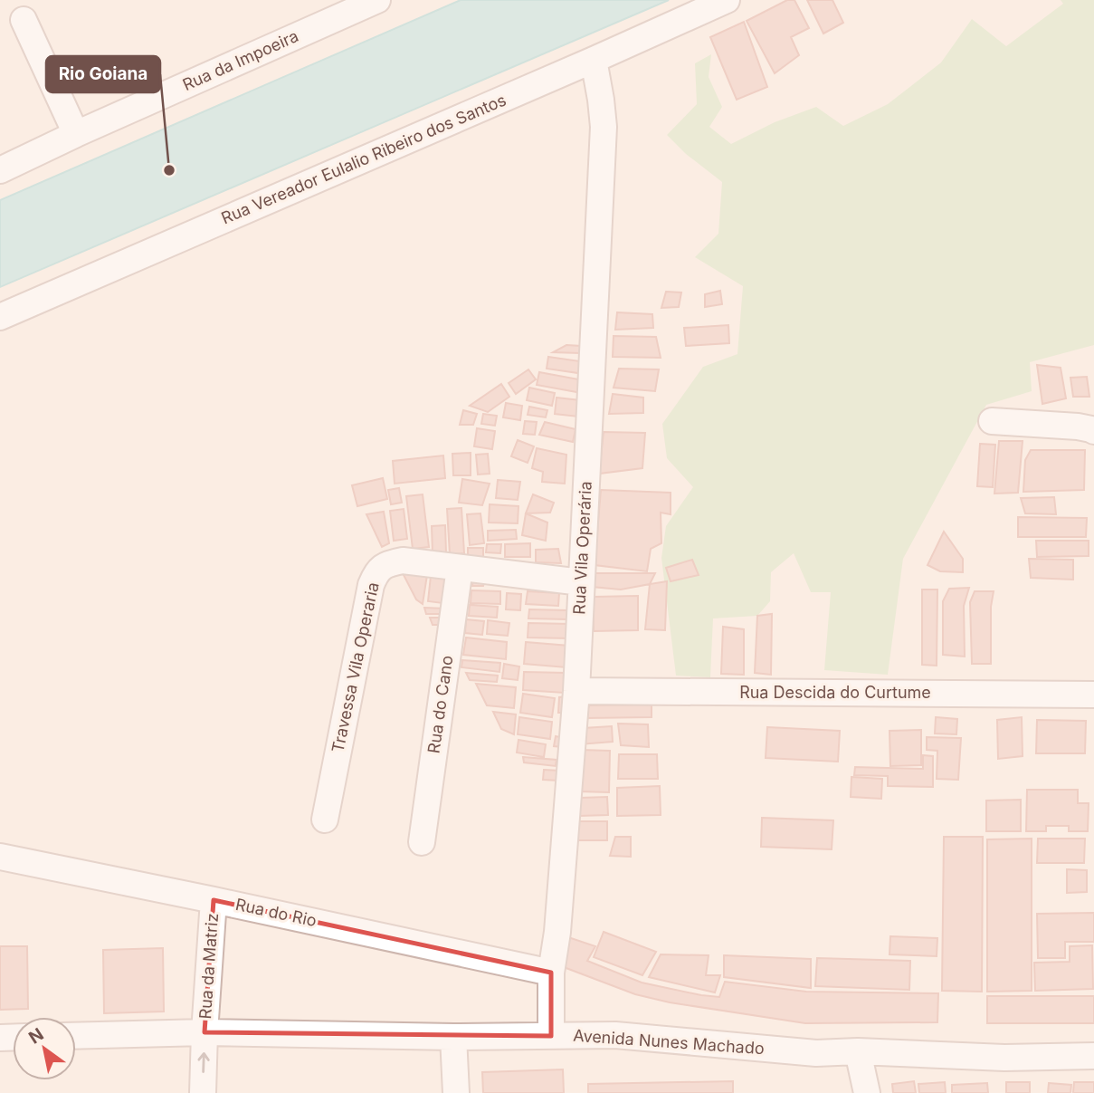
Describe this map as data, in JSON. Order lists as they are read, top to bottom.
{
  "streets": {
    "street": [
      "Rua da Impoeira",
      "Rua Vereador Eulalio Ribeiro dos Santos",
      "Rua Vila Operária",
      "Travessa Vila Operaria",
      "Rua Descida do Curtume",
      "Rua do Cano",
      "Rua do Rio",
      "Rua da Matriz",
      "Avenida Nunes Machado"
    ]
  },
  "crossings": [
    ["Rua Vereador Eulalio Ribeiro dos Santos", "Rua Vila Operária"],
    ["Rua Vila Operária", "Travessa Vila Operaria"],
    ["Rua Vila Operária", "Rua Descida do Curtume"],
    ["Rua Vila Operária", "Rua do Rio"],
    ["Rua Vila Operária", "Avenida Nunes Machado"],
    ["Travessa Vila Operaria", "Rua do Cano"],
    ["Rua do Rio", "Rua da Matriz"],
    ["Rua da Matriz", "Avenida Nunes Machado"]
  ],
  "places": ["Rio Goiana"],
  "north": "top left"
}
